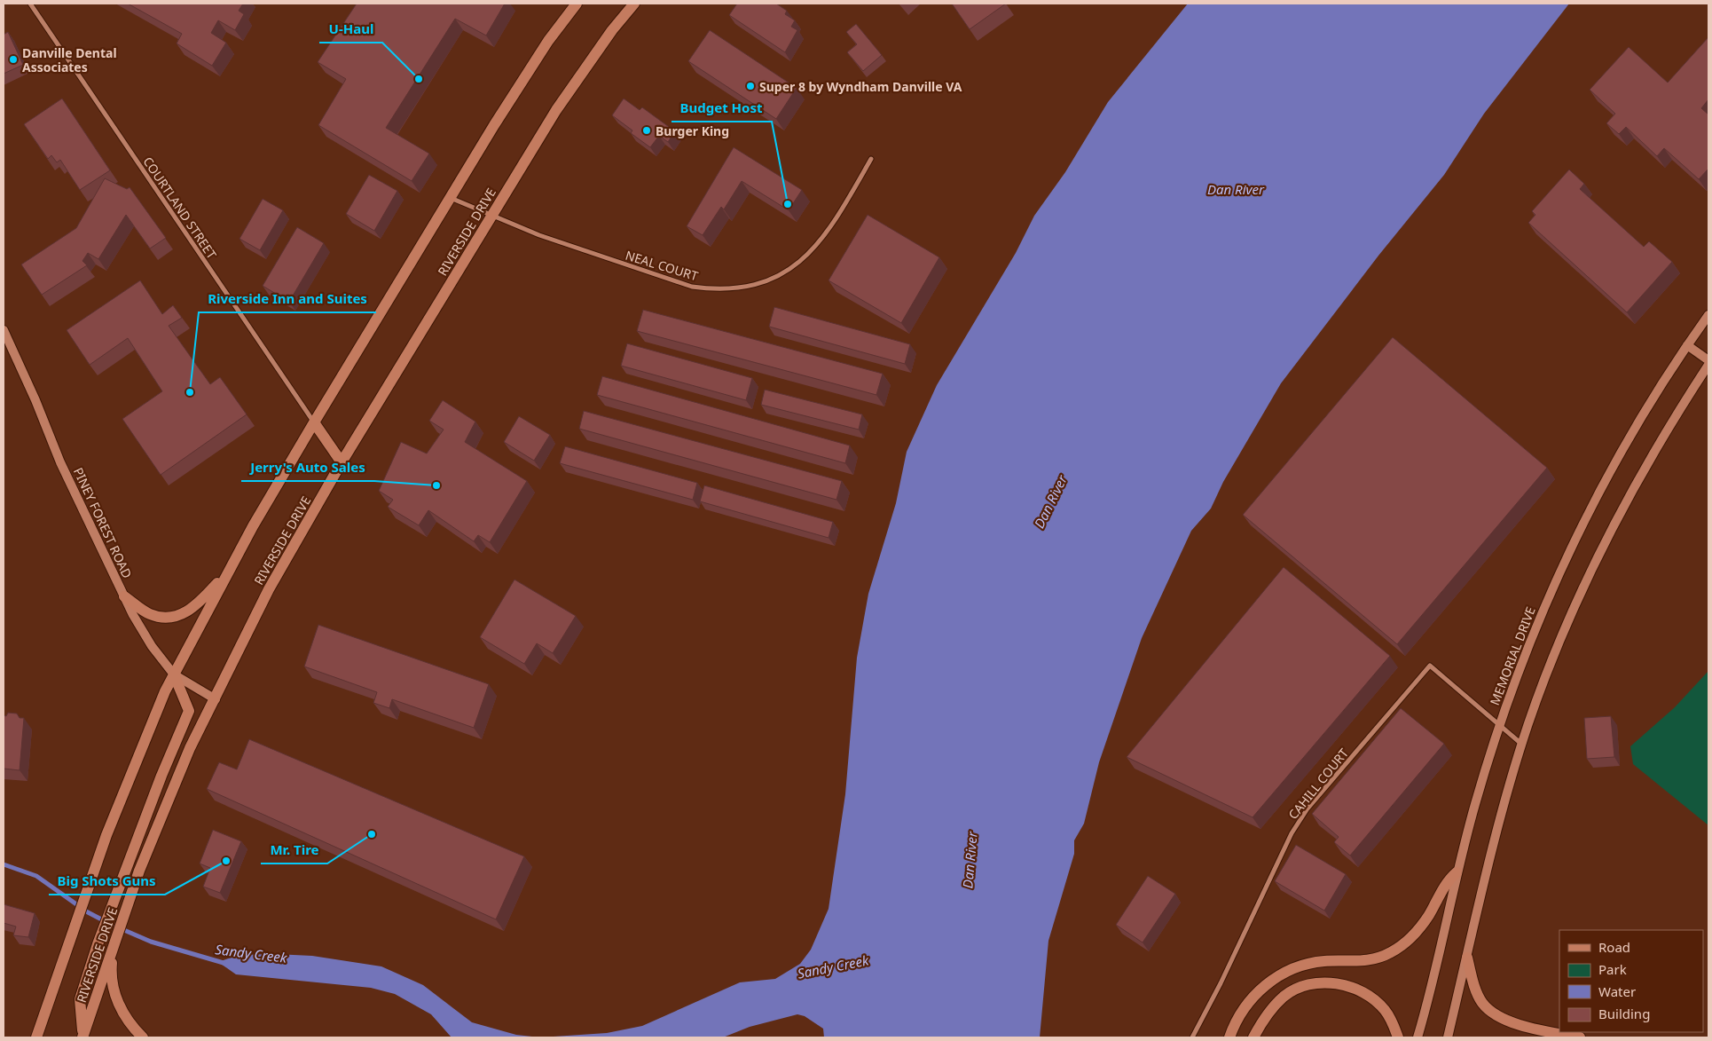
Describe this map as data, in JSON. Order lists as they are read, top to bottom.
{
  "streets": {
    "main road": ["RIVERSIDE DRIVE", "PINEY FOREST ROAD", "MEMORIAL DRIVE"],
    "street": ["COURTLAND STREET", "NEAL COURT", "CAHILL COURT"]
  },
  "crossings": [
    ["RIVERSIDE DRIVE", "NEAL COURT"],
    ["RIVERSIDE DRIVE", "PINEY FOREST ROAD"],
    ["MEMORIAL DRIVE", "CAHILL COURT"]
  ],
  "water": ["Dan River", "Sandy Creek"],
  "places": [
    "Danville Dental Associates",
    "U-Haul",
    "Super 8 by Wyndham Danville VA",
    "Burger King",
    "Budget Host",
    "Riverside Inn and Suites",
    "Jerry's Auto Sales",
    "Mr. Tire",
    "Big Shots Guns"
  ],
  "legend": [
    "Road",
    "Park",
    "Water",
    "Building"
  ]
}
